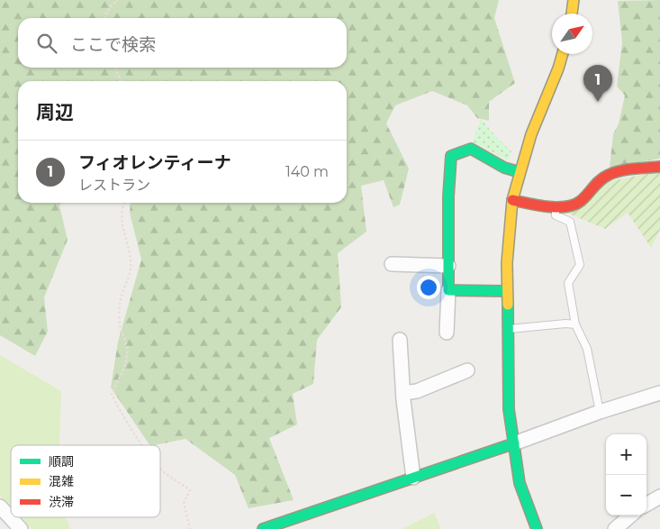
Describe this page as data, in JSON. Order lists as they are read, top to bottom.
{
  "legend": ["順調", "混雑", "渋滞"],
  "north": "top right",
  "page": {
    "search": "ここで検索",
    "pins": "1",
    "heading": "周辺",
    "list": [
      {
        "mark": "1",
        "name": "フィオレンティーナ",
        "note": "レストラン",
        "value": "140 m"
      }
    ],
    "map_buttons": ["+", "−"]
  }
}
